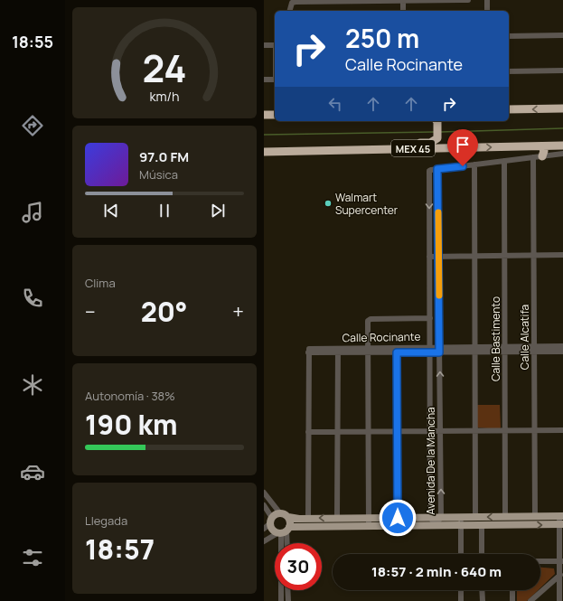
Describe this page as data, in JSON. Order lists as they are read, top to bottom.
{
  "streets": {
    "highway": ["MEX 45"],
    "street": [
      "Calle Rocinante",
      "Calle Alcatifa",
      "Calle Bastimento",
      "Avenida De la Mancha"
    ]
  },
  "crossings": [
    ["Calle Rocinante", "Calle Alcatifa"],
    ["Calle Rocinante", "Calle Bastimento"],
    ["Calle Rocinante", "Avenida De la Mancha"]
  ],
  "places": ["Walmart Supercenter"],
  "page": {
    "tabs": "18:55",
    "turn": ["250 m", "Calle Rocinante"],
    "song": ["97.0 FM", "Música"],
    "tile": [
      "Clima",
      ["Autonomía · 38%", "190 km"],
      ["Llegada", "18:57"]
    ],
    "heat": ["−", "20°", "+"],
    "limit": "30",
    "trip": "18:57 · 2 min · 640 m",
    "gauge": ["24", "km/h"]
  }
}
